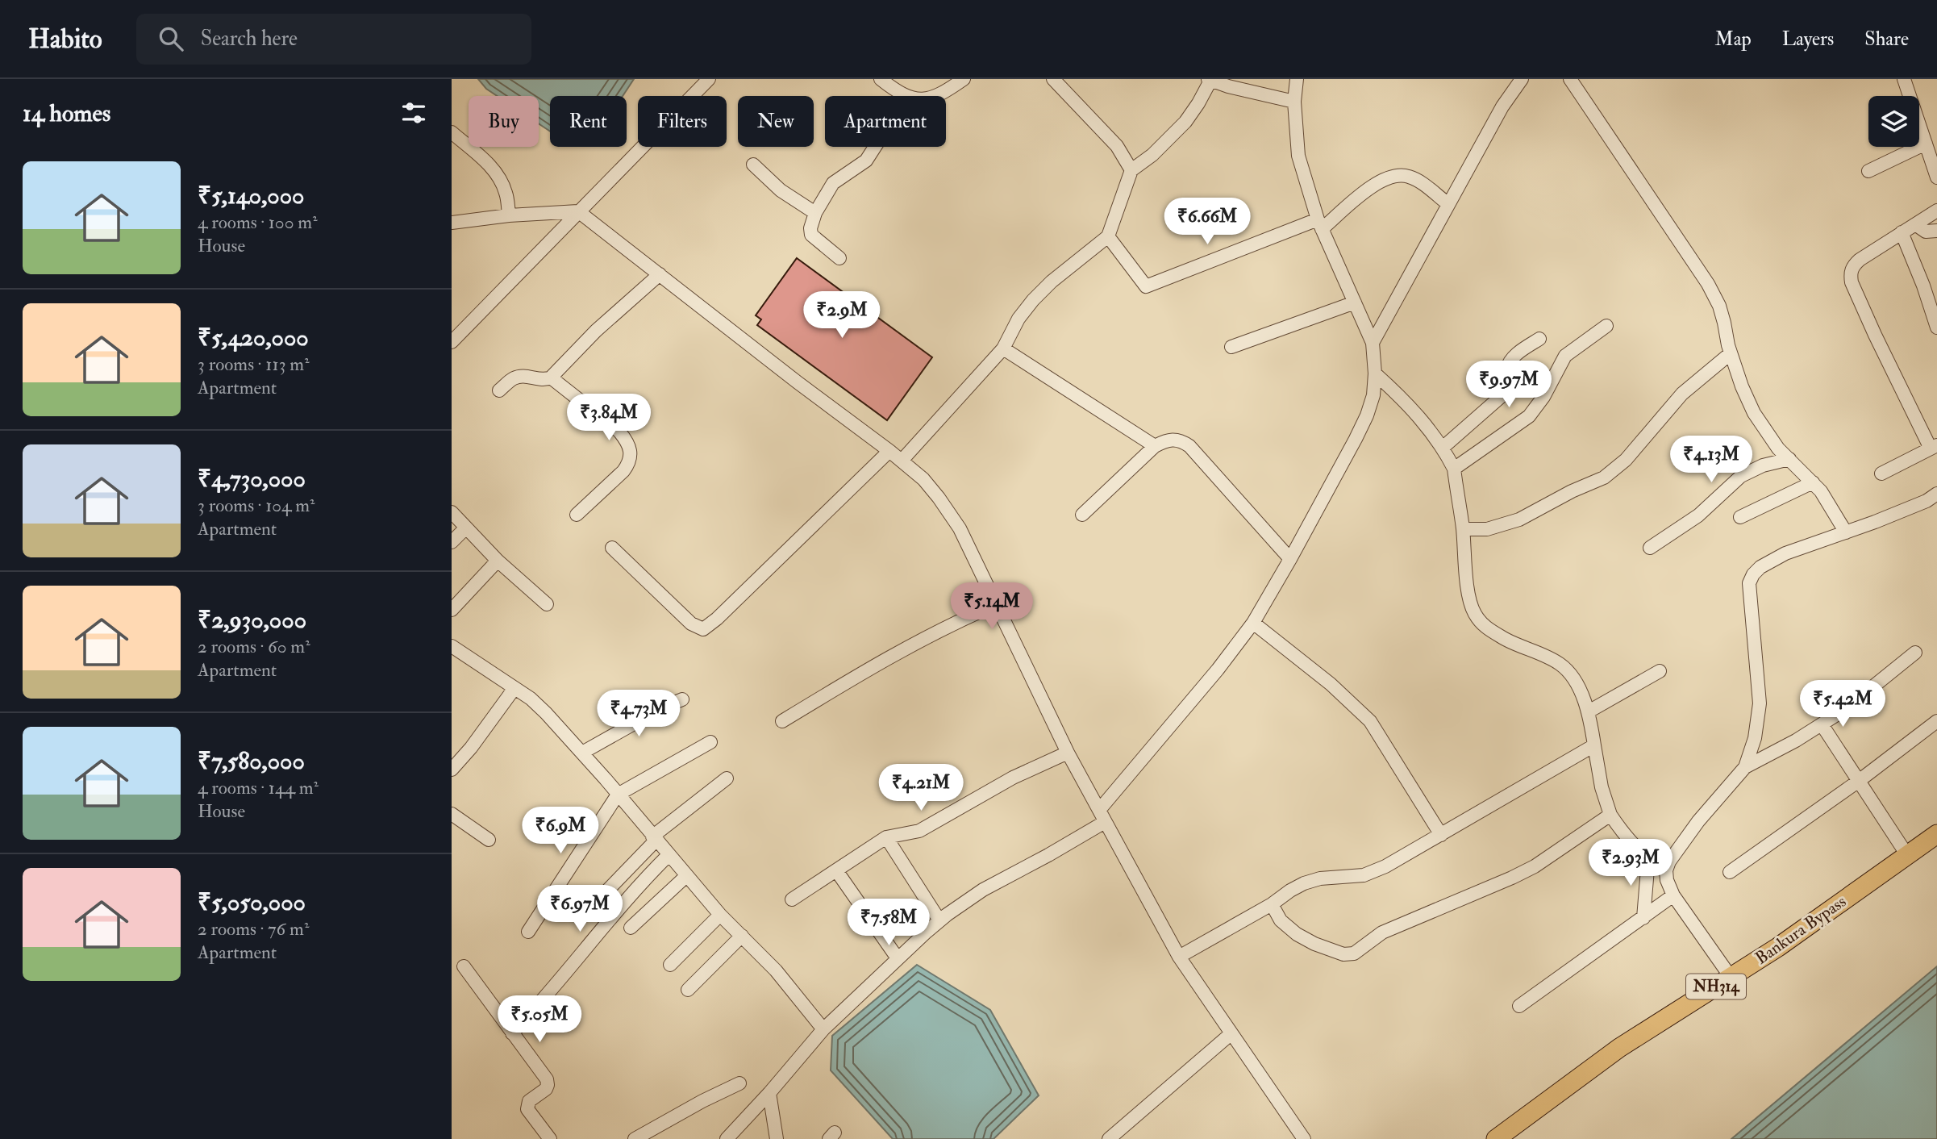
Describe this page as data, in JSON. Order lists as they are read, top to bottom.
{
  "streets": {
    "highway": ["Bankura Bypass", "NH314"]
  },
  "page": {
    "header": "Habito",
    "search": "Search here",
    "nav": ["Map", "Layers", "Share"],
    "heading": "14 homes",
    "chip": [
      "Buy",
      "Rent",
      "Filters",
      "New",
      "Apartment"
    ],
    "list": [
      {
        "name": "₹5,140,000",
        "note": "4 rooms · 100 m² · House"
      },
      {
        "name": "₹5,420,000",
        "note": "3 rooms · 113 m² · Apartment"
      },
      {
        "name": "₹4,730,000",
        "note": "3 rooms · 104 m² · Apartment"
      },
      {
        "name": "₹2,930,000",
        "note": "2 rooms · 60 m² · Apartment"
      },
      {
        "name": "₹7,580,000",
        "note": "4 rooms · 144 m² · House"
      },
      {
        "name": "₹5,050,000",
        "note": "2 rooms · 76 m² · Apartment"
      }
    ],
    "price": [
      "₹6.66M",
      "₹2.9M",
      "₹9.97M",
      "₹3.84M",
      "₹4.13M",
      "₹5.14M",
      "₹5.42M",
      "₹4.73M",
      "₹4.21M",
      "₹6.9M",
      "₹2.93M",
      "₹6.97M",
      "₹7.58M",
      "₹5.05M"
    ]
  }
}
